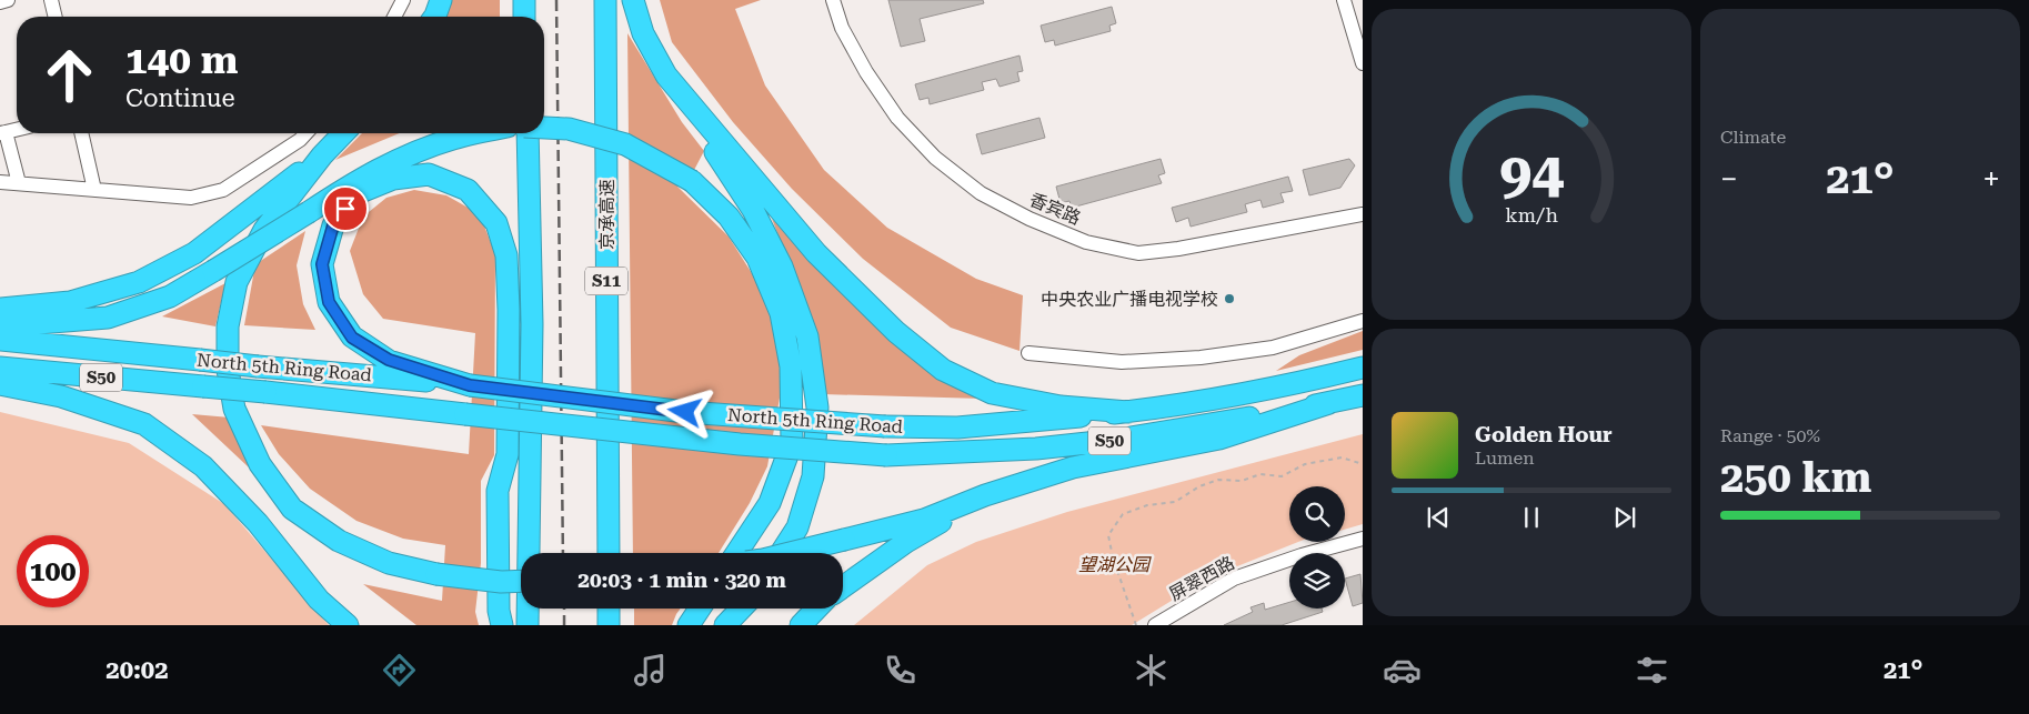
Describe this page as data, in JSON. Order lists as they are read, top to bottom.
{
  "streets": {
    "highway": [
      "京承高速",
      "S11",
      "North 5th Ring Road",
      "S50"
    ],
    "street": ["香宾路", "屏翠西路"]
  },
  "parks": ["望湖公园"],
  "places": ["中央农业广播电视学校"],
  "page": {
    "tile": [
      "Climate",
      ["Range · 50%", "250 km"]
    ],
    "turn": ["140 m", "Continue"],
    "heat": ["−", "21°", "+"],
    "song": ["Golden Hour", "Lumen"],
    "limit": "100",
    "trip": "20:03 · 1 min · 320 m",
    "tabs": ["20:02", "21°"],
    "gauge": ["94", "km/h"]
  }
}
